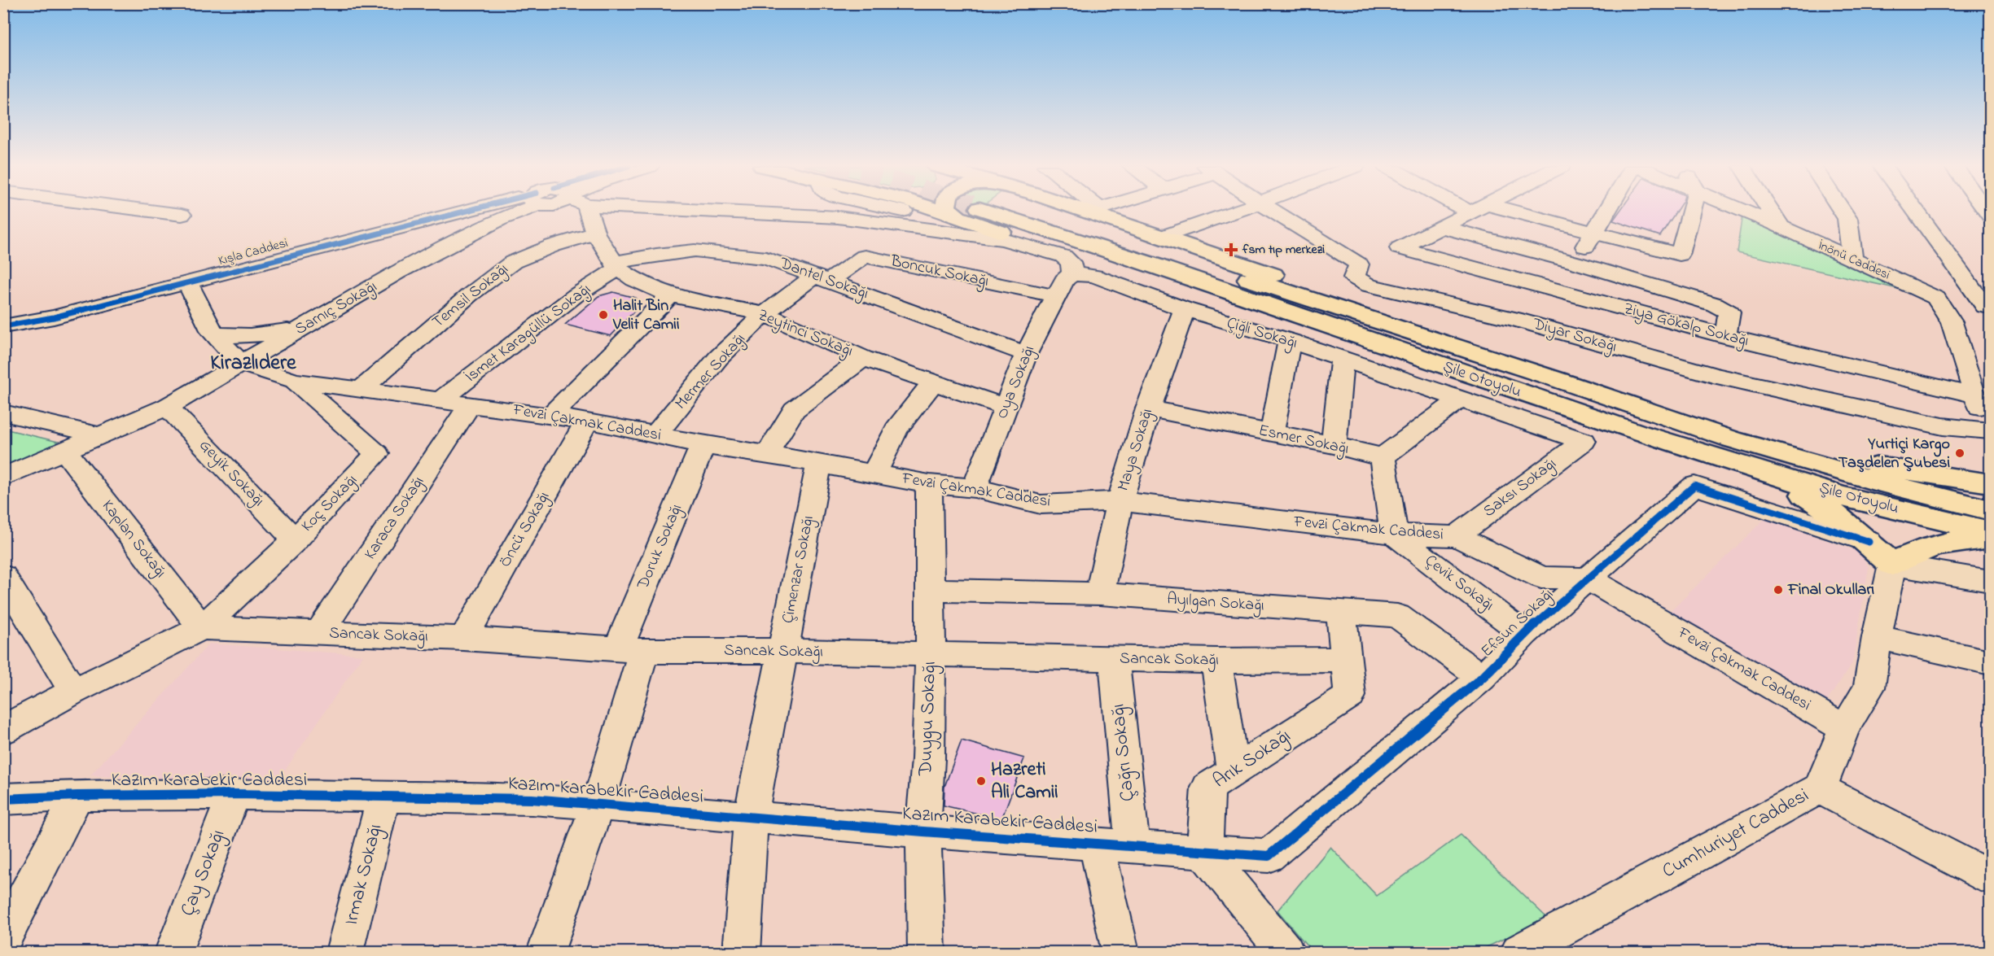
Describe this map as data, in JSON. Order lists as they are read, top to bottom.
{
  "streets": {
    "highway": ["Şile Otoyolu"],
    "street": [
      "Kışla Caddesi",
      "İnönü Caddesi",
      "Boncuk Sokağı",
      "Dantel Sokağı",
      "Temsil Sokağı",
      "Sarnıç Sokağı",
      "Ziya Gökalp Sokağı",
      "İsmet Karagüllü Sokağı",
      "Zeytinci Sokağı",
      "Çiğli Sokağı",
      "Diyar Sokağı",
      "Mermer Sokağı",
      "Oya Sokağı",
      "Fevzi Çakmak Caddesi",
      "Esmer Sokağı",
      "Maya Sokağı",
      "Geyik Sokağı",
      "Saksı Sokağı",
      "Koç Sokağı",
      "Karaca Sokağı",
      "Öncü Sokağı",
      "Kaplan Sokağı",
      "Doruk Sokağı",
      "Çimenzar Sokağı",
      "Çevik Sokağı",
      "Ayılgan Sokağı",
      "Efsun Sokağı",
      "Sancak Sokağı",
      "Duygu Sokağı",
      "Çağrı Sokağı",
      "Arık Sokağı",
      "Kazım Karabekir Caddesi",
      "Cumhuriyet Caddesi",
      "Çay Sokağı",
      "Irmak Sokağı"
    ]
  },
  "crossings": [
    ["Boncuk Sokağı", "Dantel Sokağı"],
    ["Boncuk Sokağı", "Çiğli Sokağı"],
    ["Boncuk Sokağı", "Mermer Sokağı"],
    ["Boncuk Sokağı", "Oya Sokağı"],
    ["Dantel Sokağı", "İsmet Karagüllü Sokağı"],
    ["Dantel Sokağı", "Zeytinci Sokağı"],
    ["Dantel Sokağı", "Mermer Sokağı"],
    ["Dantel Sokağı", "Oya Sokağı"],
    ["Temsil Sokağı", "Zeytinci Sokağı"],
    ["Temsil Sokağı", "Fevzi Çakmak Caddesi"],
    ["Sarnıç Sokağı", "Fevzi Çakmak Caddesi"],
    ["Sarnıç Sokağı", "Geyik Sokağı"],
    ["Sarnıç Sokağı", "Kaplan Sokağı"],
    ["İsmet Karagüllü Sokağı", "Zeytinci Sokağı"],
    ["İsmet Karagüllü Sokağı", "Fevzi Çakmak Caddesi"],
    ["Zeytinci Sokağı", "Mermer Sokağı"],
    ["Zeytinci Sokağı", "Oya Sokağı"],
    ["Çiğli Sokağı", "Oya Sokağı"],
    ["Çiğli Sokağı", "Maya Sokağı"],
    ["Çiğli Sokağı", "Saksı Sokağı"],
    ["Mermer Sokağı", "Fevzi Çakmak Caddesi"],
    ["Oya Sokağı", "Fevzi Çakmak Caddesi"],
    ["Fevzi Çakmak Caddesi", "Maya Sokağı"],
    ["Fevzi Çakmak Caddesi", "Saksı Sokağı"],
    ["Fevzi Çakmak Caddesi", "Koç Sokağı"],
    ["Fevzi Çakmak Caddesi", "Karaca Sokağı"],
    ["Fevzi Çakmak Caddesi", "Öncü Sokağı"],
    ["Fevzi Çakmak Caddesi", "Doruk Sokağı"],
    ["Fevzi Çakmak Caddesi", "Çimenzar Sokağı"],
    ["Fevzi Çakmak Caddesi", "Çevik Sokağı"],
    ["Fevzi Çakmak Caddesi", "Efsun Sokağı"],
    ["Fevzi Çakmak Caddesi", "Duygu Sokağı"],
    ["Fevzi Çakmak Caddesi", "Cumhuriyet Caddesi"],
    ["Esmer Sokağı", "Maya Sokağı"],
    ["Maya Sokağı", "Ayılgan Sokağı"],
    ["Geyik Sokağı", "Koç Sokağı"],
    ["Koç Sokağı", "Kaplan Sokağı"],
    ["Koç Sokağı", "Sancak Sokağı"],
    ["Karaca Sokağı", "Sancak Sokağı"],
    ["Öncü Sokağı", "Sancak Sokağı"],
    ["Kaplan Sokağı", "Sancak Sokağı"],
    ["Doruk Sokağı", "Sancak Sokağı"],
    ["Doruk Sokağı", "Kazım Karabekir Caddesi"],
    ["Çimenzar Sokağı", "Sancak Sokağı"],
    ["Çimenzar Sokağı", "Kazım Karabekir Caddesi"],
    ["Çevik Sokağı", "Efsun Sokağı"],
    ["Ayılgan Sokağı", "Efsun Sokağı"],
    ["Ayılgan Sokağı", "Duygu Sokağı"],
    ["Efsun Sokağı", "Arık Sokağı"],
    ["Efsun Sokağı", "Kazım Karabekir Caddesi"],
    ["Sancak Sokağı", "Duygu Sokağı"],
    ["Sancak Sokağı", "Çağrı Sokağı"],
    ["Sancak Sokağı", "Arık Sokağı"],
    ["Duygu Sokağı", "Kazım Karabekir Caddesi"],
    ["Çağrı Sokağı", "Kazım Karabekir Caddesi"],
    ["Arık Sokağı", "Kazım Karabekir Caddesi"],
    ["Kazım Karabekir Caddesi", "Çay Sokağı"],
    ["Kazım Karabekir Caddesi", "Irmak Sokağı"]
  ],
  "districts": ["Kirazlıdere"],
  "places": {
    "health": ["fsm tıp merkezi"],
    "other": [
      "Halit Bin Velit Camii",
      "Yurtiçi Kargo Taşdelen Şubesi",
      "Final Okulları",
      "Hazreti Ali Camii"
    ]
  }
}
